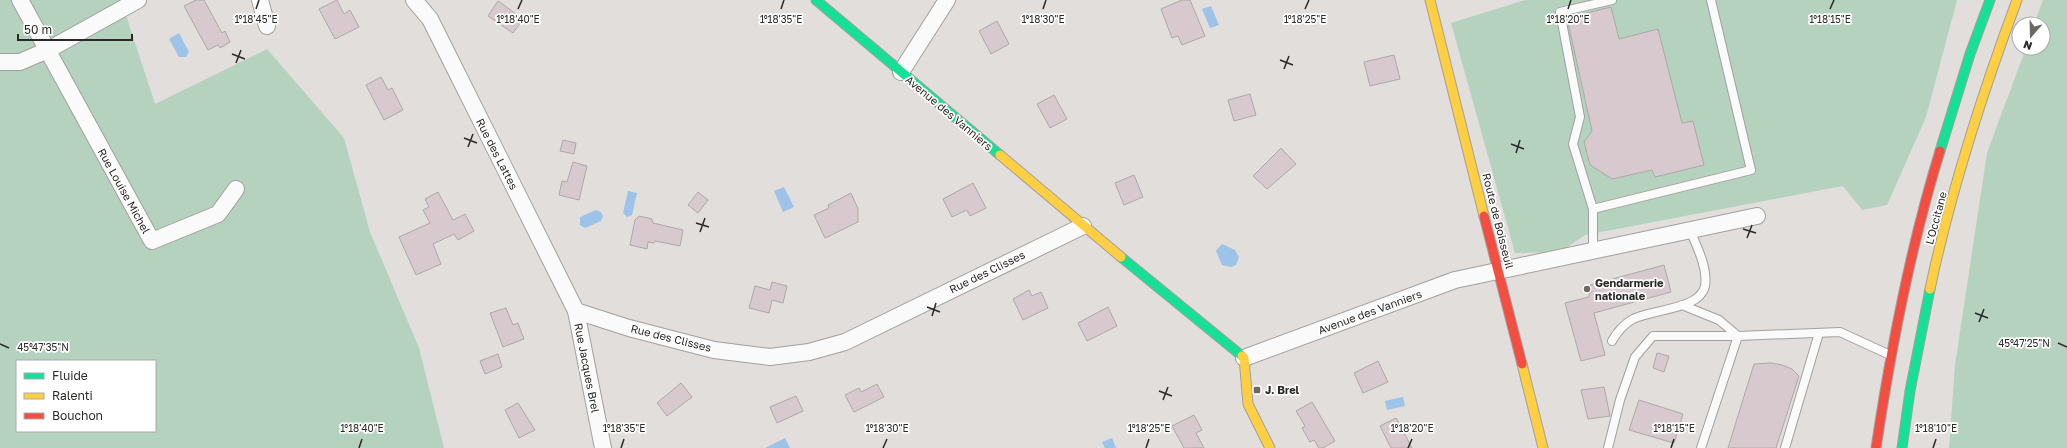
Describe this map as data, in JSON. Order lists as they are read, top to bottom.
{
  "streets": {
    "main road": ["Avenue des Vanniers", "L'Occitane", "Route de Boisseuil"],
    "street": [
      "Rue des Lattes",
      "Rue Louise Michel",
      "Rue des Clisses",
      "Rue Jacques Brel"
    ]
  },
  "crossings": [
    ["Avenue des Vanniers", "Route de Boisseuil"],
    ["Avenue des Vanniers", "Rue des Clisses"],
    ["Rue des Lattes", "Rue des Clisses"],
    ["Rue des Lattes", "Rue Jacques Brel"],
    ["Rue des Clisses", "Rue Jacques Brel"]
  ],
  "places": {
    "other": ["Gendarmerie nationale"],
    "transit": ["J. Brel"]
  },
  "legend": ["Fluide", "Ralenti", "Bouchon"],
  "scale_bar": "50 m",
  "north": "bottom",
  "coordinates": [
    "1°18'45\"E",
    "1°18'40\"E",
    "1°18'35\"E",
    "1°18'30\"E",
    "1°18'25\"E",
    "1°18'20\"E",
    "1°18'15\"E",
    "45°47'25\"N",
    "45°47'35\"N",
    "1°18'10\"E"
  ]
}
